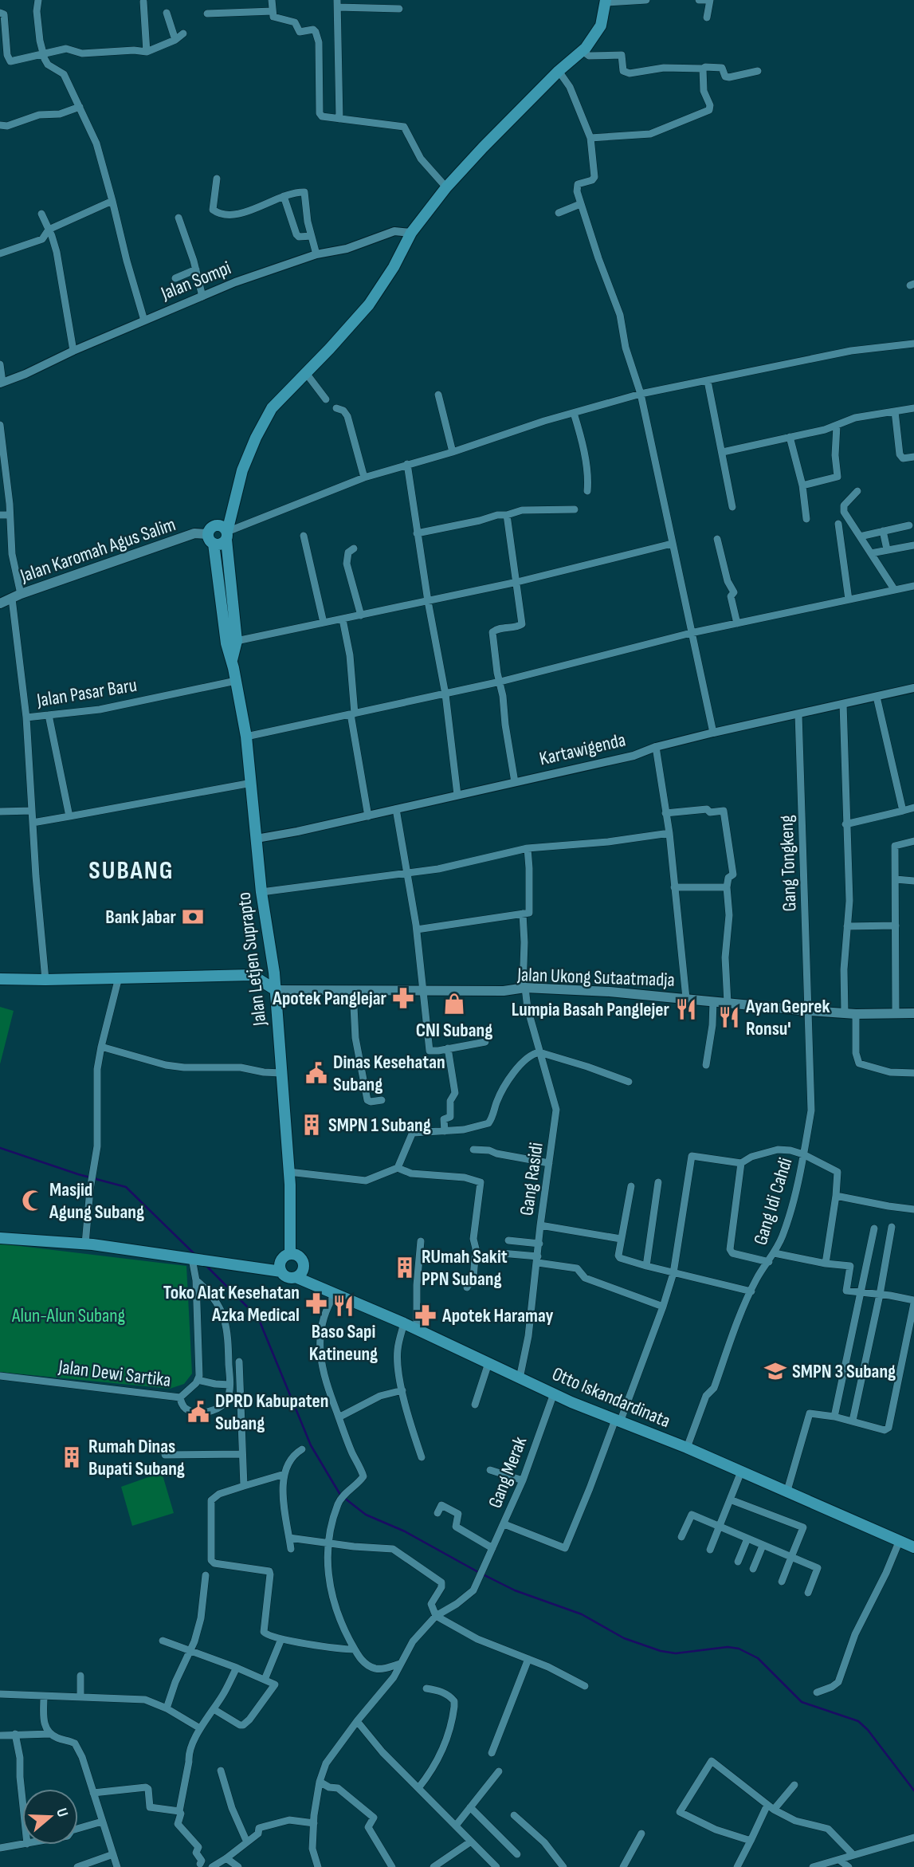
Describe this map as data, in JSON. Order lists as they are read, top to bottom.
{
  "streets": {
    "main road": [
      "Jalan Karomah Agus Salim",
      "Jalan Letjen Suprapto",
      "Jalan Ukong Sutaatmadja",
      "Otto Iskandardinata"
    ],
    "street": [
      "Jalan Sompi",
      "Jalan Pasar Baru",
      "Kartawigenda",
      "Gang Tongkeng",
      "Gang Rasidi",
      "Gang Idi Cahdi",
      "Jalan Dewi Sartika",
      "Gang Merak"
    ]
  },
  "crossings": [
    ["Jalan Sompi", "Jalan Letjen Suprapto"],
    ["Jalan Karomah Agus Salim", "Jalan Pasar Baru"],
    ["Jalan Karomah Agus Salim", "Jalan Letjen Suprapto"],
    ["Jalan Pasar Baru", "Jalan Letjen Suprapto"],
    ["Kartawigenda", "Gang Tongkeng"],
    ["Kartawigenda", "Jalan Letjen Suprapto"],
    ["Gang Tongkeng", "Jalan Ukong Sutaatmadja"],
    ["Gang Tongkeng", "Gang Idi Cahdi"],
    ["Jalan Letjen Suprapto", "Jalan Ukong Sutaatmadja"],
    ["Jalan Letjen Suprapto", "Otto Iskandardinata"],
    ["Jalan Ukong Sutaatmadja", "Gang Rasidi"],
    ["Jalan Ukong Sutaatmadja", "Gang Idi Cahdi"],
    ["Gang Rasidi", "Otto Iskandardinata"],
    ["Gang Idi Cahdi", "Otto Iskandardinata"],
    ["Otto Iskandardinata", "Gang Merak"]
  ],
  "districts": ["SUBANG"],
  "parks": ["Alun-Alun Subang"],
  "places": {
    "bank": ["Bank Jabar"],
    "pharmacy": ["Apotek Panglejar", "Toko Alat Kesehatan Azka Medical", "Apotek Haramay"],
    "shop": ["CNI Subang"],
    "restaurant": ["Lumpia Basah Panglejer", "Ayan Geprek Ronsu'", "Baso Sapi Katineung"],
    "public building": ["Dinas Kesehatan Subang", "DPRD Kabupaten Subang"],
    "building": ["SMPN 1 Subang", "RUmah Sakit PPN Subang", "Rumah Dinas Bupati Subang"],
    "mosque": ["Masjid Agung Subang"],
    "school or university": ["SMPN 3 Subang"]
  },
  "north": "right"
}
